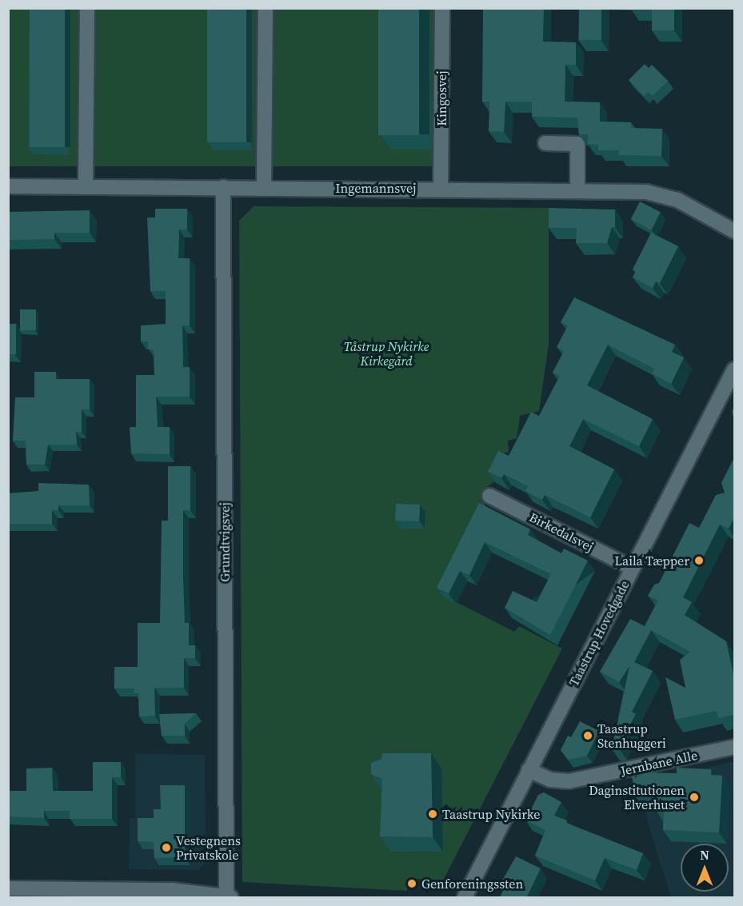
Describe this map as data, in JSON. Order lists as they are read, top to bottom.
{
  "streets": {
    "street": [
      "Kingosvej",
      "Ingemannsvej",
      "Birkedalsvej",
      "Grundtvigsvej",
      "Taastrup Hovedgade",
      "Jernbane Alle"
    ]
  },
  "crossings": [
    ["Kingosvej", "Ingemannsvej"],
    ["Ingemannsvej", "Grundtvigsvej"],
    ["Birkedalsvej", "Taastrup Hovedgade"],
    ["Taastrup Hovedgade", "Jernbane Alle"]
  ],
  "parks": ["Tåstrup Nykirke Kirkegård"],
  "places": [
    "Laila Tæpper",
    "Taastrup Stenhuggeri",
    "Daginstitutionen Elverhuset",
    "Taastrup Nykirke",
    "Vestegnens Privatskole",
    "Genforeningssten"
  ],
  "north": "top"
}
